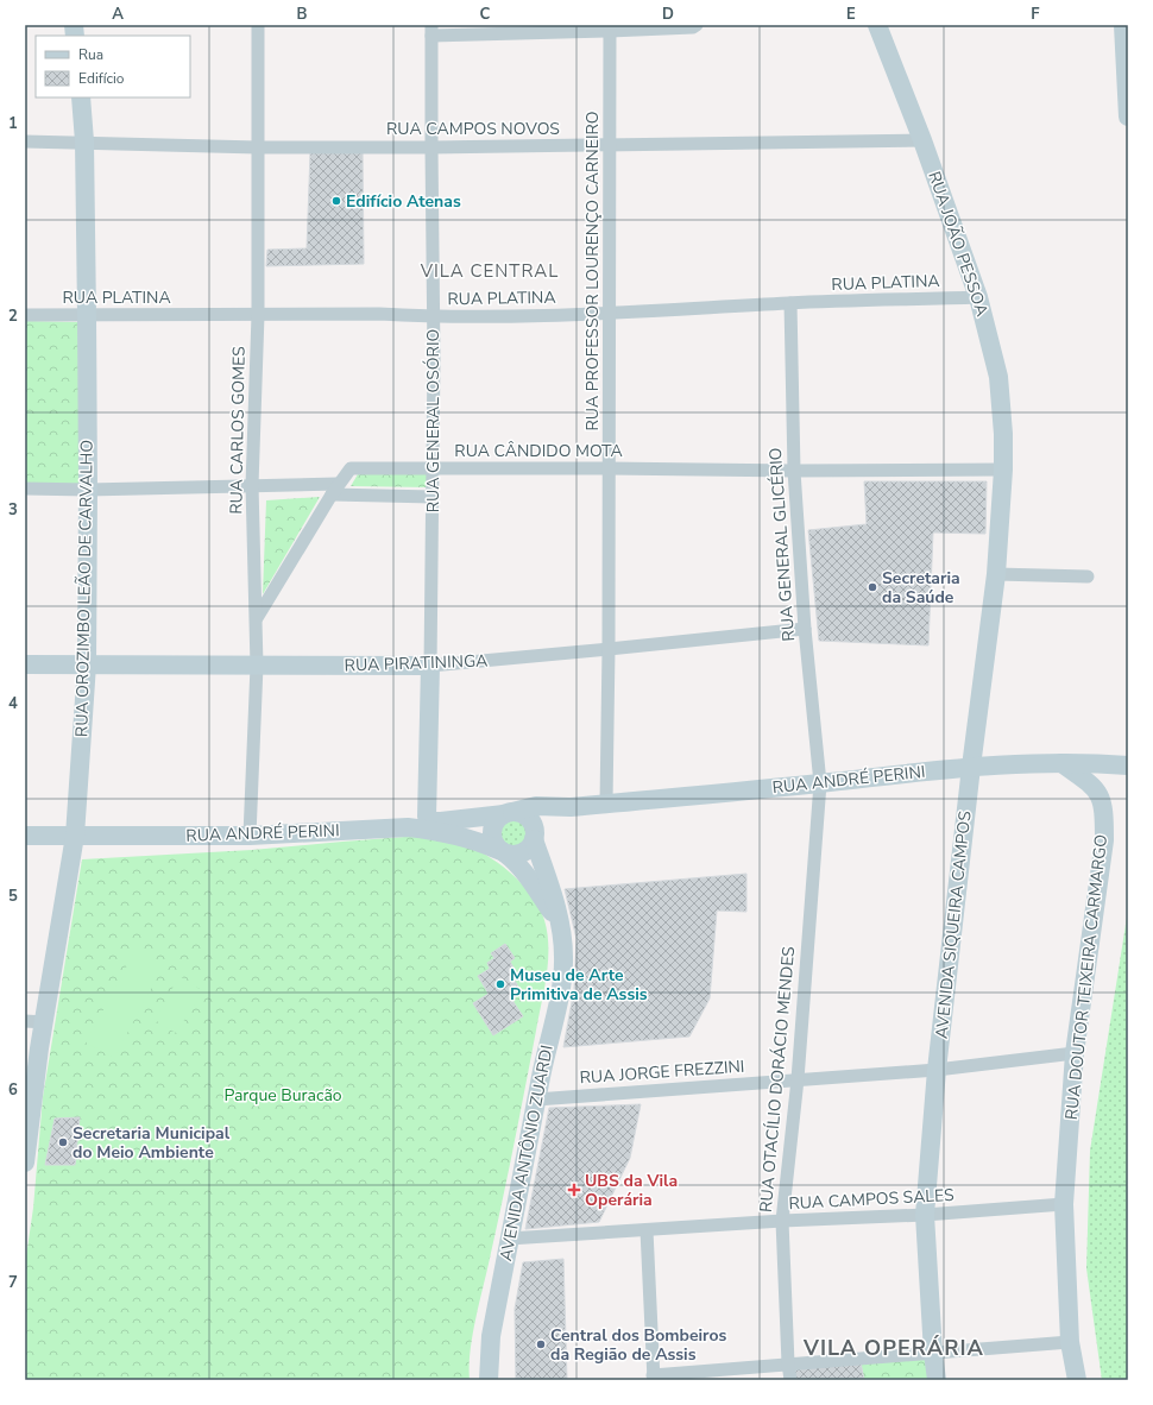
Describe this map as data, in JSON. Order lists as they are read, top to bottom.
{
  "streets": {
    "main road": [
      "RUA JOÃO PESSOA",
      "RUA GENERAL OSÓRIO",
      "RUA OROZIMBO LEÃO DE CARVALHO",
      "RUA PIRATININGA",
      "RUA ANDRÉ PERINI",
      "AVENIDA SIQUEIRA CAMPOS",
      "RUA DOUTOR TEIXEIRA CARMARGO",
      "AVENIDA ANTÔNIO ZUARDI"
    ],
    "street": [
      "RUA CAMPOS NOVOS",
      "RUA PROFESSOR LOURENÇO CARNEIRO",
      "RUA PLATINA",
      "RUA CARLOS GOMES",
      "RUA CÂNDIDO MOTA",
      "RUA GENERAL GLICÉRIO",
      "RUA JORGE FREZZINI",
      "RUA OTACÍLIO DORÁCIO MENDES",
      "RUA CAMPOS SALES"
    ]
  },
  "crossings": [
    ["RUA CAMPOS NOVOS", "RUA JOÃO PESSOA"],
    ["RUA CAMPOS NOVOS", "RUA PROFESSOR LOURENÇO CARNEIRO"],
    ["RUA CAMPOS NOVOS", "RUA GENERAL OSÓRIO"],
    ["RUA CAMPOS NOVOS", "RUA CARLOS GOMES"],
    ["RUA CAMPOS NOVOS", "RUA OROZIMBO LEÃO DE CARVALHO"],
    ["RUA JOÃO PESSOA", "RUA PLATINA"],
    ["RUA JOÃO PESSOA", "RUA CÂNDIDO MOTA"],
    ["RUA JOÃO PESSOA", "AVENIDA SIQUEIRA CAMPOS"],
    ["RUA PROFESSOR LOURENÇO CARNEIRO", "RUA PLATINA"],
    ["RUA PROFESSOR LOURENÇO CARNEIRO", "RUA CÂNDIDO MOTA"],
    ["RUA PROFESSOR LOURENÇO CARNEIRO", "RUA PIRATININGA"],
    ["RUA PROFESSOR LOURENÇO CARNEIRO", "RUA ANDRÉ PERINI"],
    ["RUA PLATINA", "RUA GENERAL OSÓRIO"],
    ["RUA PLATINA", "RUA CARLOS GOMES"],
    ["RUA PLATINA", "RUA GENERAL GLICÉRIO"],
    ["RUA PLATINA", "RUA OROZIMBO LEÃO DE CARVALHO"],
    ["RUA GENERAL OSÓRIO", "RUA CÂNDIDO MOTA"],
    ["RUA GENERAL OSÓRIO", "RUA PIRATININGA"],
    ["RUA GENERAL OSÓRIO", "RUA ANDRÉ PERINI"],
    ["RUA CARLOS GOMES", "RUA PIRATININGA"],
    ["RUA CARLOS GOMES", "RUA ANDRÉ PERINI"],
    ["RUA CÂNDIDO MOTA", "RUA GENERAL GLICÉRIO"],
    ["RUA CÂNDIDO MOTA", "AVENIDA SIQUEIRA CAMPOS"],
    ["RUA GENERAL GLICÉRIO", "RUA PIRATININGA"],
    ["RUA GENERAL GLICÉRIO", "RUA ANDRÉ PERINI"],
    ["RUA GENERAL GLICÉRIO", "RUA OTACÍLIO DORÁCIO MENDES"],
    ["RUA OROZIMBO LEÃO DE CARVALHO", "RUA PIRATININGA"],
    ["RUA OROZIMBO LEÃO DE CARVALHO", "RUA ANDRÉ PERINI"],
    ["RUA ANDRÉ PERINI", "AVENIDA SIQUEIRA CAMPOS"],
    ["RUA ANDRÉ PERINI", "RUA DOUTOR TEIXEIRA CARMARGO"],
    ["RUA ANDRÉ PERINI", "RUA OTACÍLIO DORÁCIO MENDES"],
    ["RUA ANDRÉ PERINI", "AVENIDA ANTÔNIO ZUARDI"],
    ["AVENIDA SIQUEIRA CAMPOS", "RUA JORGE FREZZINI"],
    ["AVENIDA SIQUEIRA CAMPOS", "RUA CAMPOS SALES"],
    ["RUA DOUTOR TEIXEIRA CARMARGO", "RUA JORGE FREZZINI"],
    ["RUA DOUTOR TEIXEIRA CARMARGO", "RUA CAMPOS SALES"],
    ["RUA JORGE FREZZINI", "RUA OTACÍLIO DORÁCIO MENDES"],
    ["RUA JORGE FREZZINI", "AVENIDA ANTÔNIO ZUARDI"],
    ["RUA OTACÍLIO DORÁCIO MENDES", "RUA CAMPOS SALES"],
    ["AVENIDA ANTÔNIO ZUARDI", "RUA CAMPOS SALES"]
  ],
  "districts": ["VILA CENTRAL", "VILA OPERÁRIA"],
  "parks": ["Parque Buracão"],
  "places": {
    "other": [
      "Edifício Atenas",
      "Secretaria da Saúde",
      "Museu de Arte Primitiva de Assis",
      "Secretaria Municipal do Meio Ambiente",
      "Central dos Bombeiros da Região de Assis"
    ],
    "health": ["UBS da Vila Operária"]
  },
  "legend": ["Rua", "Edifício"],
  "grid": {
    "columns": [
      "A",
      "B",
      "C",
      "D",
      "E",
      "F"
    ],
    "rows": [
      "1",
      "2",
      "3",
      "4",
      "5",
      "6",
      "7"
    ]
  }
}
